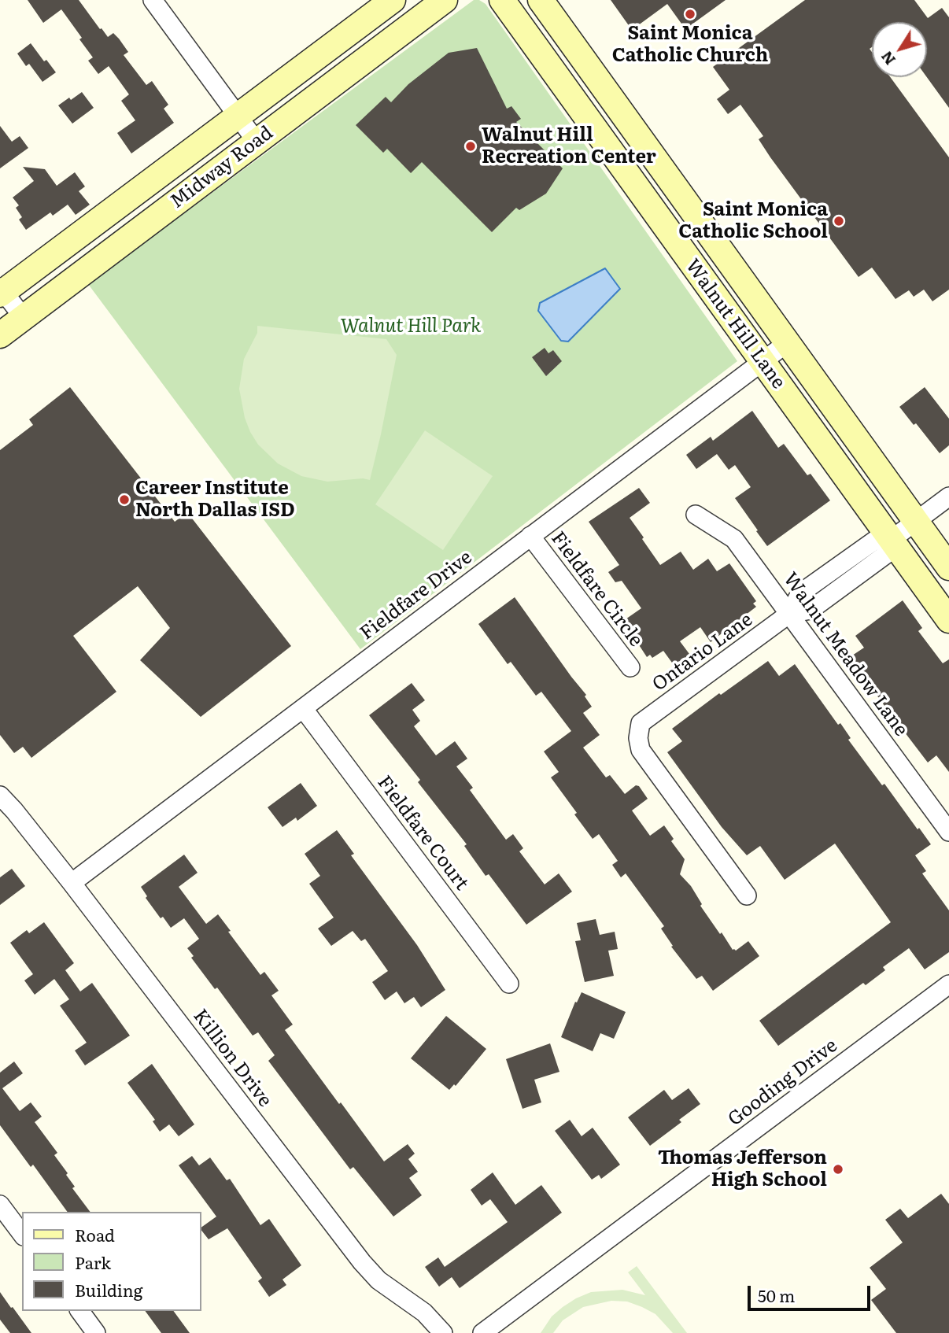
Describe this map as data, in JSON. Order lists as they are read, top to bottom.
{
  "streets": {
    "main road": ["Midway Road", "Walnut Hill Lane"],
    "street": [
      "Fieldfare Circle",
      "Fieldfare Drive",
      "Ontario Lane",
      "Walnut Meadow Lane",
      "Fieldfare Court",
      "Killion Drive",
      "Gooding Drive"
    ]
  },
  "crossings": [
    ["Walnut Hill Lane", "Fieldfare Drive"],
    ["Walnut Hill Lane", "Ontario Lane"],
    ["Fieldfare Circle", "Fieldfare Drive"],
    ["Fieldfare Drive", "Fieldfare Court"],
    ["Fieldfare Drive", "Killion Drive"],
    ["Ontario Lane", "Walnut Meadow Lane"]
  ],
  "parks": ["Walnut Hill Park"],
  "places": [
    "Saint Monica Catholic Church",
    "Walnut Hill Recreation Center",
    "Saint Monica Catholic School",
    "Career Institute North Dallas ISD",
    "Thomas Jefferson High School"
  ],
  "legend": ["Road", "Park", "Building"],
  "scale_bar": "50 m",
  "north": "bottom left"
}
